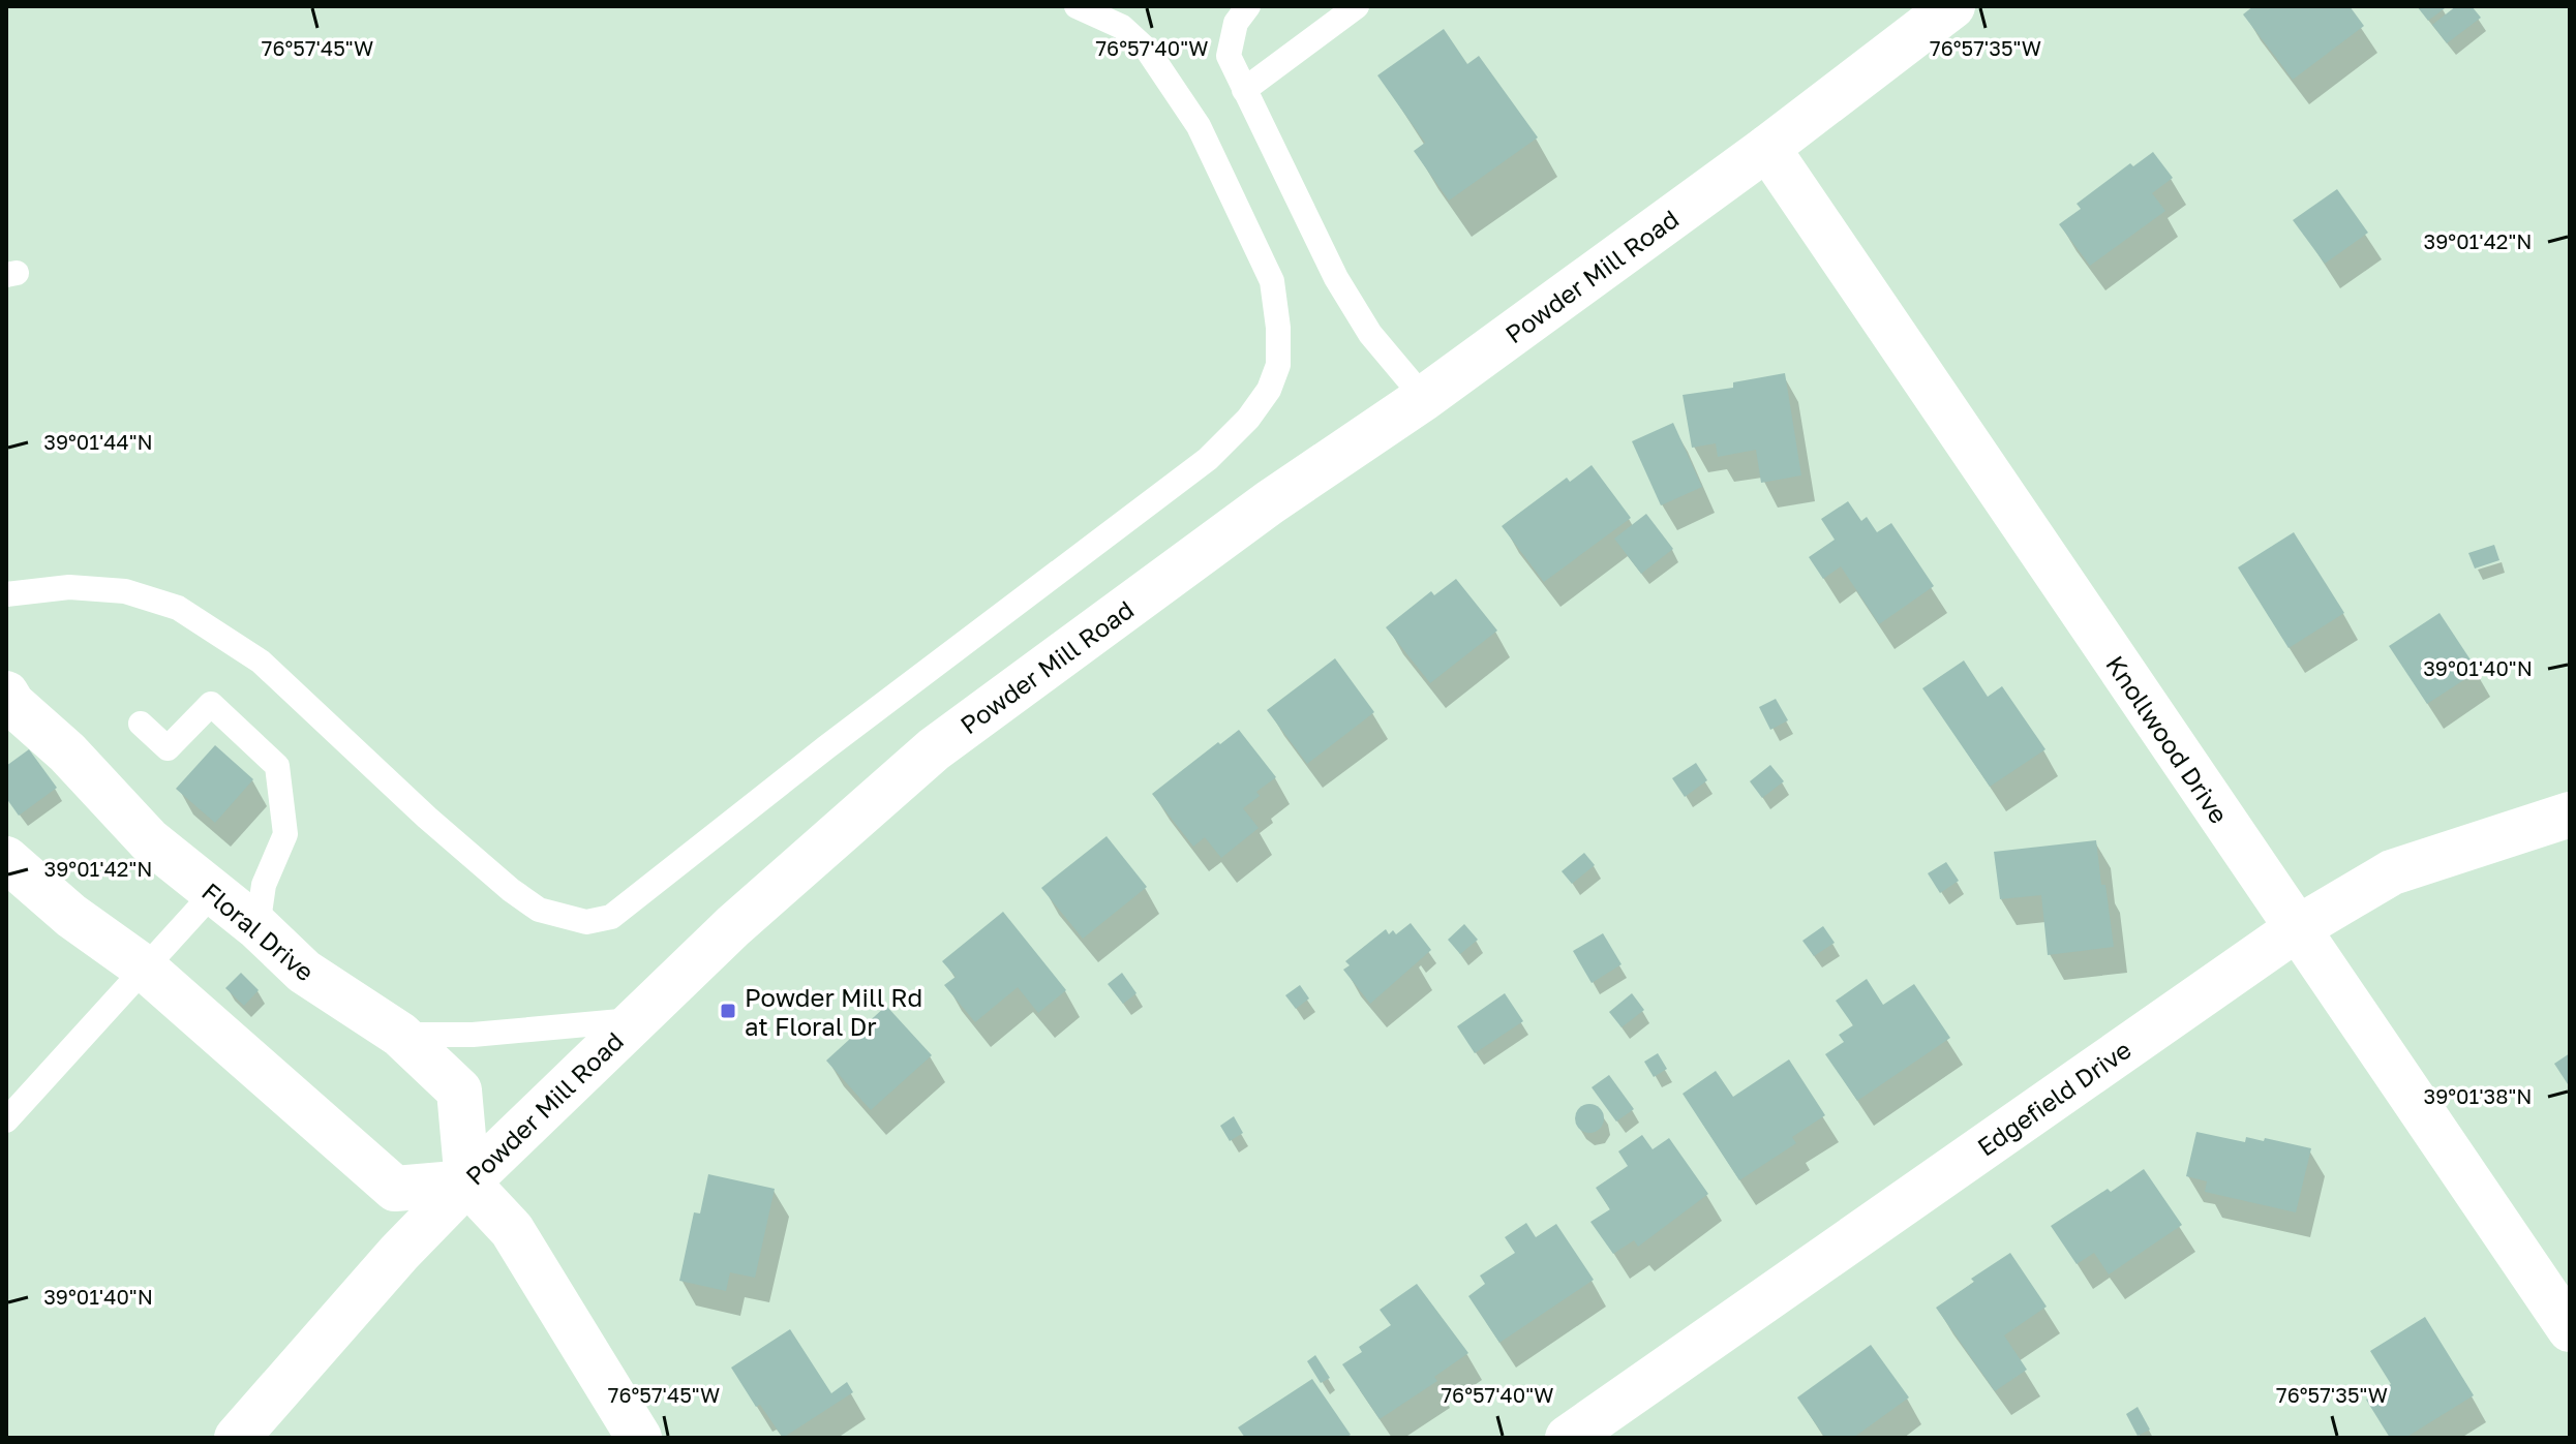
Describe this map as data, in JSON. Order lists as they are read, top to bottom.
{
  "streets": {
    "street": [
      "Powder Mill Road",
      "Knollwood Drive",
      "Floral Drive",
      "Edgefield Drive"
    ]
  },
  "crossings": [
    ["Powder Mill Road", "Knollwood Drive"],
    ["Powder Mill Road", "Floral Drive"],
    ["Knollwood Drive", "Edgefield Drive"]
  ],
  "places": {
    "transit": ["Powder Mill Rd at Floral Dr"]
  },
  "coordinates": [
    "76°57'45\"W",
    "76°57'40\"W",
    "76°57'35\"W",
    "39°01'42\"N",
    "39°01'44\"N",
    "39°01'40\"N",
    "39°01'38\"N"
  ]
}
